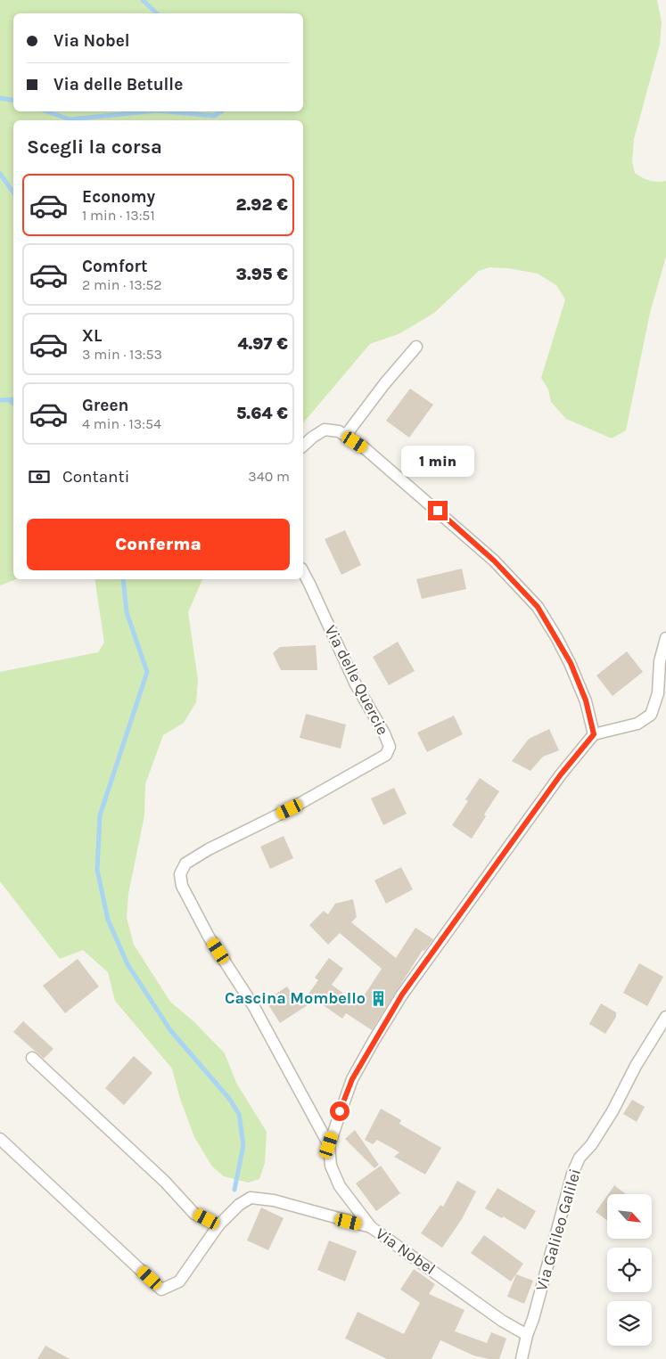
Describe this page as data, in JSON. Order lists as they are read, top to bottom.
{
  "streets": {
    "street": ["Via delle Quercie", "Via Galileo Galilei", "Via Nobel"]
  },
  "crossings": [
    ["Via delle Quercie", "Via Nobel"],
    ["Via Galileo Galilei", "Via Nobel"]
  ],
  "places": {
    "building": ["Cascina Mombello"]
  },
  "north": "bottom right",
  "page": {
    "banner": ["Via Nobel", "Via delle Betulle"],
    "heading": "Scegli la corsa",
    "list": [
      {
        "name": "Economy",
        "note": "1 min · 13:51",
        "value": "2.92 €"
      },
      {
        "name": "Comfort",
        "note": "2 min · 13:52",
        "value": "3.95 €"
      },
      {
        "name": "XL",
        "note": "3 min · 13:53",
        "value": "4.97 €"
      },
      {
        "name": "Green",
        "note": "4 min · 13:54",
        "value": "5.64 €"
      }
    ],
    "bubble": "1 min",
    "pay": ["Contanti", "340 m"],
    "buttons": "Conferma"
  }
}
